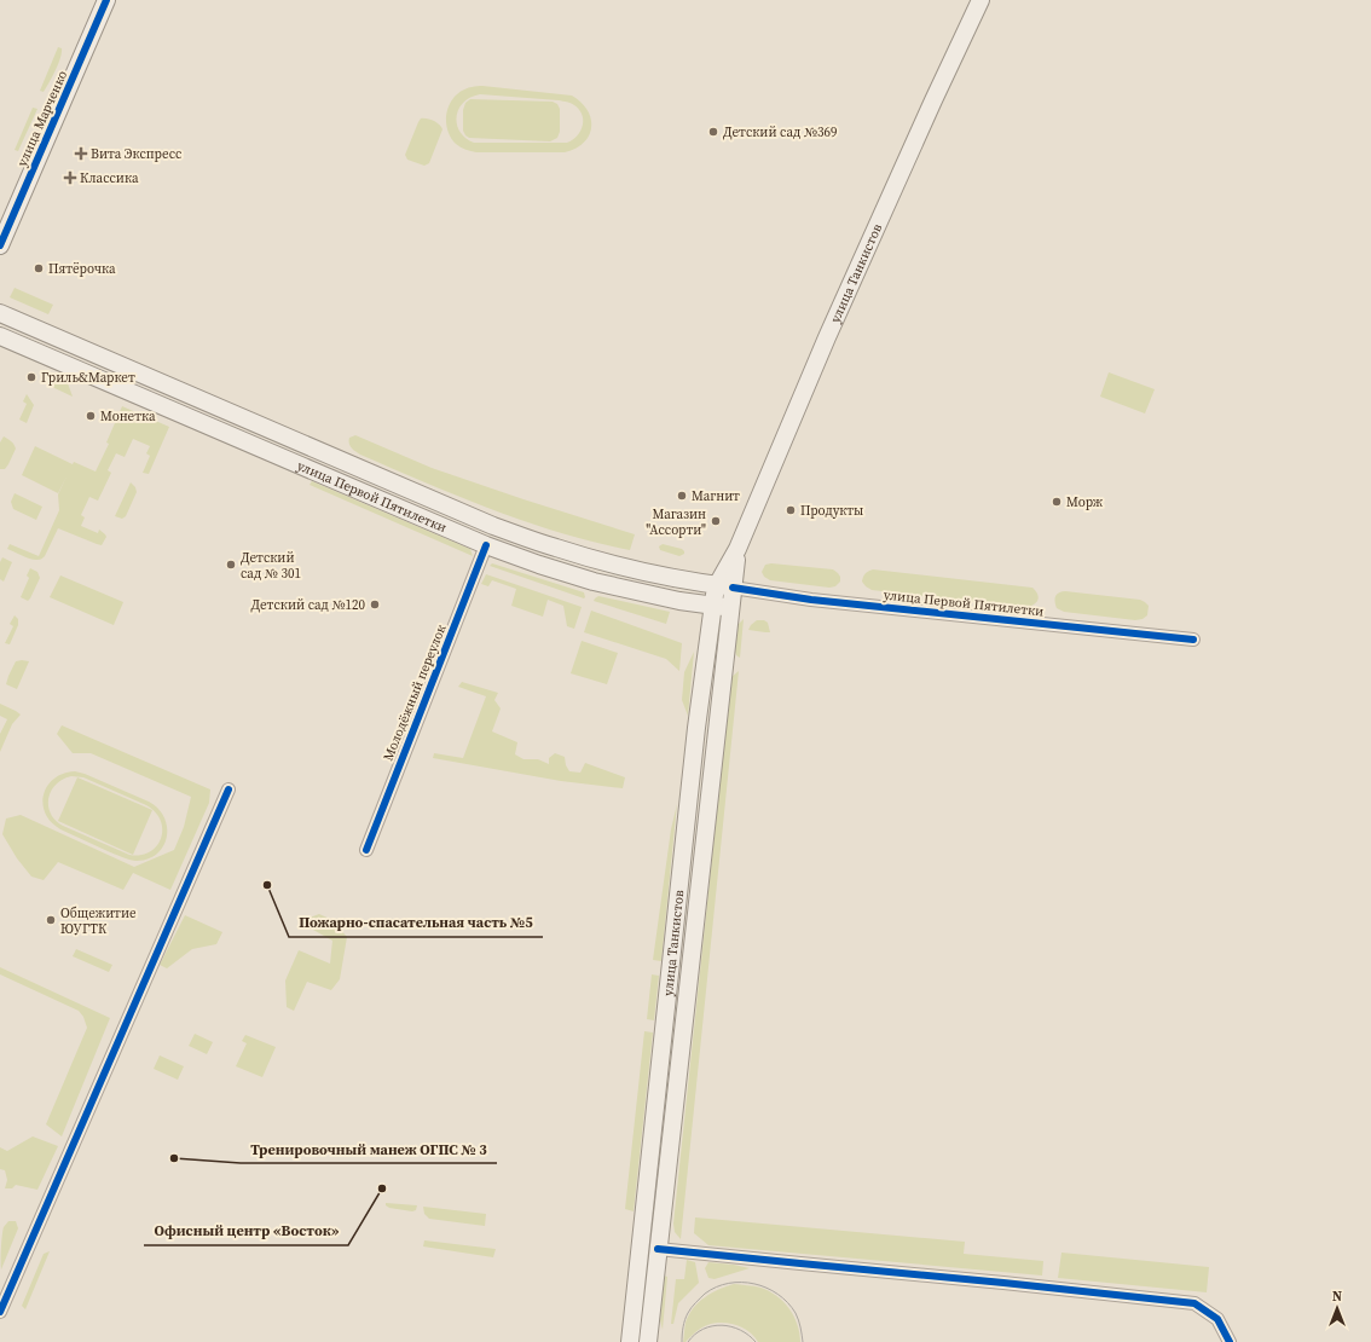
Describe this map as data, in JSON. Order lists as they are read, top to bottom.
{
  "streets": {
    "main road": ["улица Марченко", "улица Танкистов", "улица Первой Пятилетки"],
    "street": ["Молодёжный переулок"]
  },
  "crossings": [
    ["улица Танкистов", "улица Первой Пятилетки"],
    ["улица Первой Пятилетки", "Молодёжный переулок"]
  ],
  "places": {
    "other": [
      "Детский сад №369",
      "Пятёрочка",
      "Гриль&Маркет",
      "Монетка",
      "Магнит",
      "Морж",
      "Продукты",
      "Магазин \"Ассорти\"",
      "Детский сад № 301",
      "Детский сад №120",
      "Пожарно-спасательная часть №5",
      "Общежитие ЮУГТК",
      "Тренировочный манеж ОГПС № 3",
      "Офисный центр «Восток»"
    ],
    "health": ["Вита Экспресс", "Классика"]
  },
  "north": "top"
}
